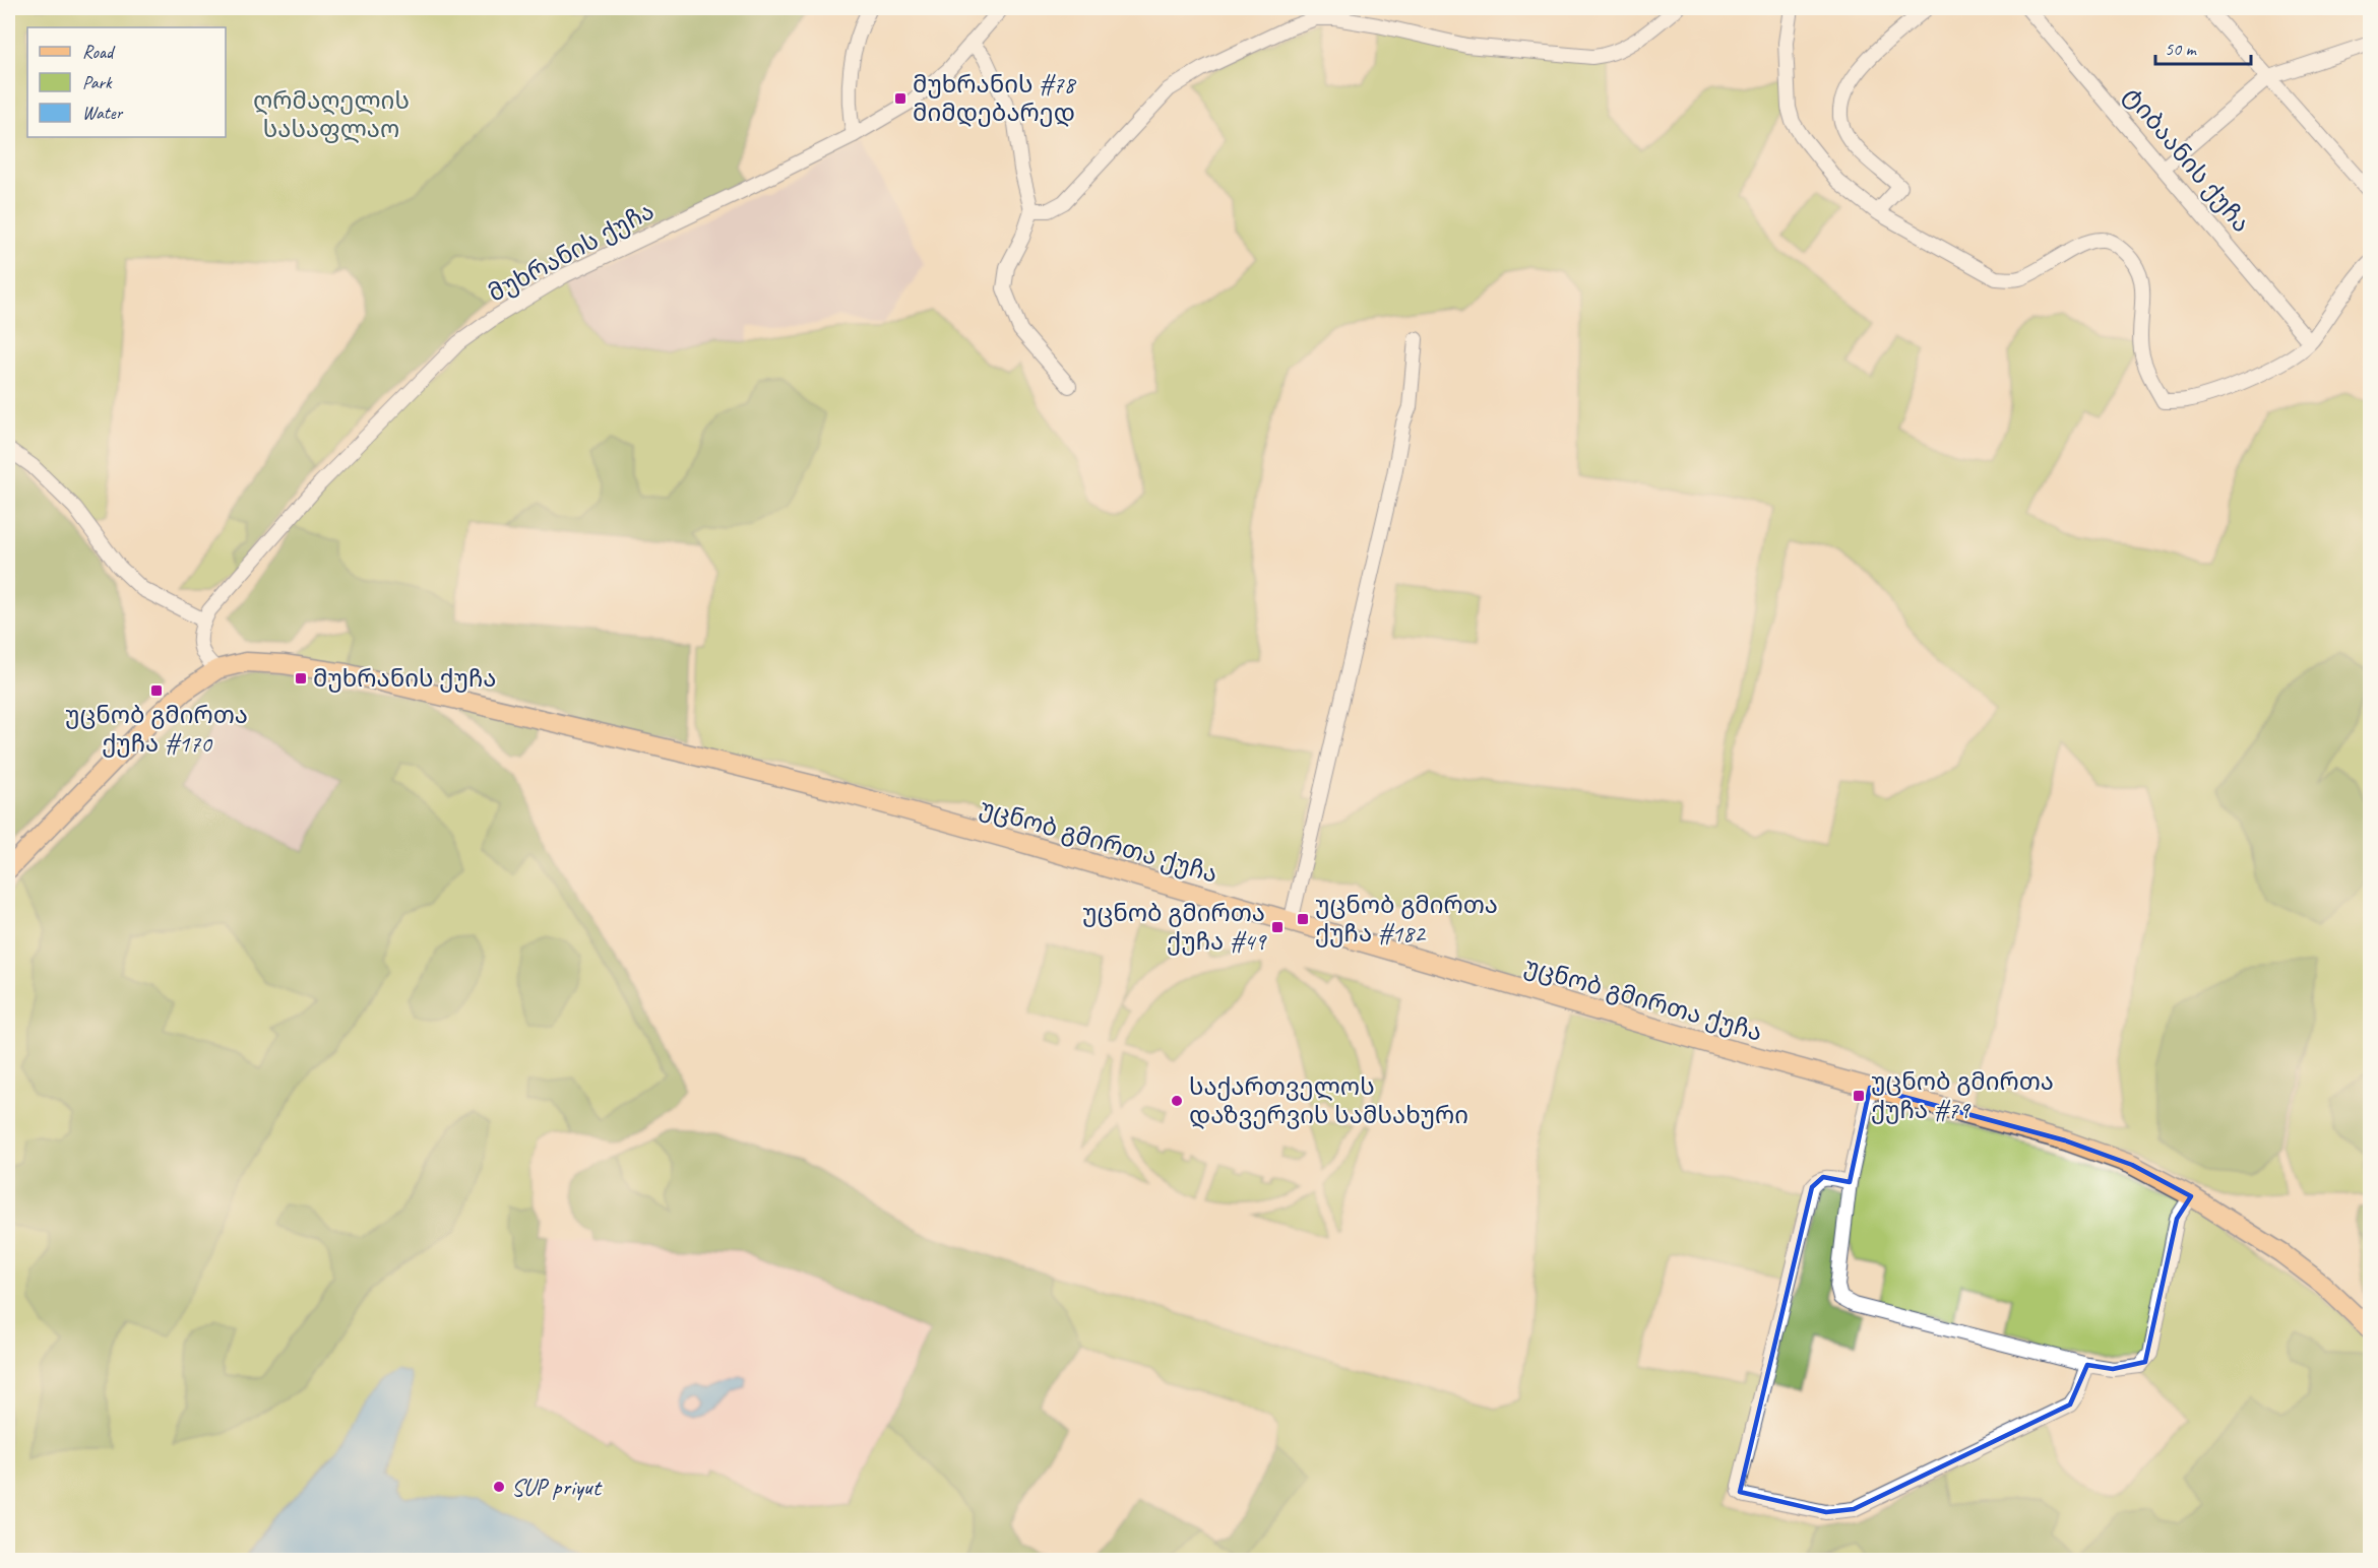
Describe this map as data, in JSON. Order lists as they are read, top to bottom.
{
  "streets": {
    "main road": ["უცნობ გმირთა ქუჩა"],
    "street": ["ტიბაანის ქუჩა", "მუხრანის ქუჩა"]
  },
  "parks": ["ღრმაღელის სასაფლაო"],
  "places": {
    "transit": [
      "მუხრანის #78 მიმდებარედ",
      "მუხრანის ქუჩა",
      "უცნობ გმირთა ქუჩა #170",
      "უცნობ გმირთა ქუჩა #182",
      "უცნობ გმირთა ქუჩა #49",
      "უცნობ გმირთა ქუჩა #79"
    ],
    "other": ["საქართველოს დაზვერვის სამსახური", "SUP priyut"]
  },
  "legend": ["Road", "Park", "Water"],
  "scale_bar": "50 m"
}
